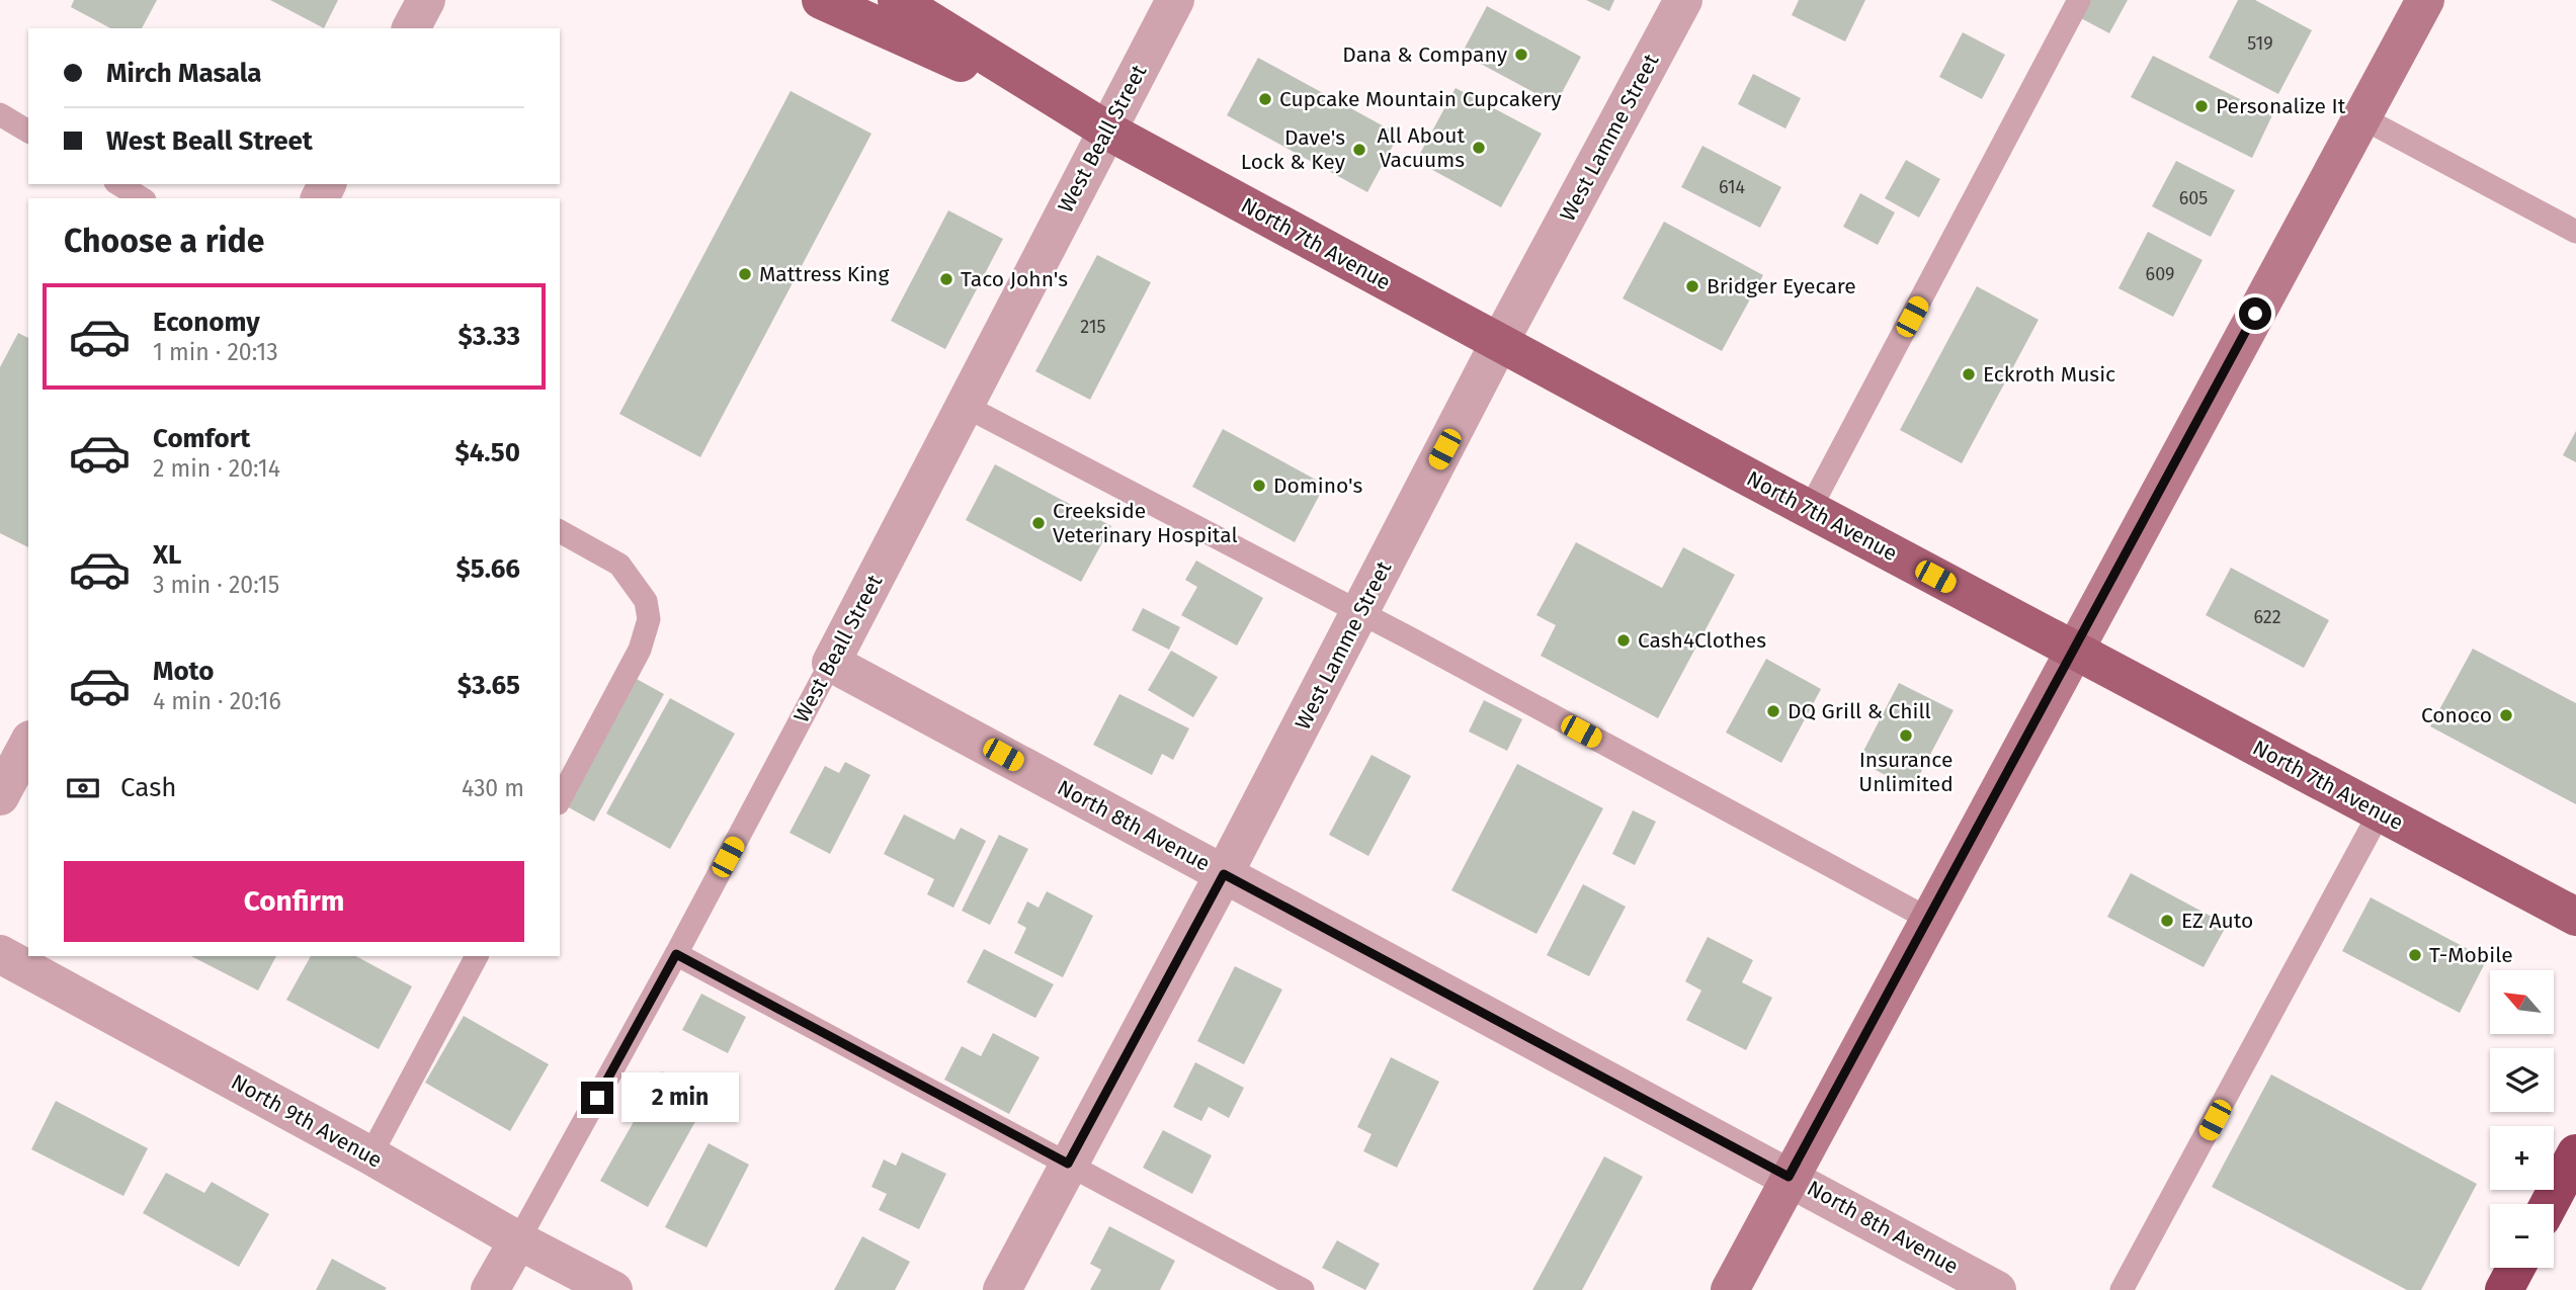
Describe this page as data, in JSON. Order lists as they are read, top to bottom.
{
  "streets": {
    "main road": ["North 7th Avenue"],
    "street": [
      "West Lamme Street",
      "West Beall Street",
      "North 8th Avenue",
      "North 9th Avenue"
    ]
  },
  "crossings": [
    ["West Lamme Street", "North 7th Avenue"],
    ["West Lamme Street", "North 8th Avenue"],
    ["West Beall Street", "North 7th Avenue"],
    ["West Beall Street", "North 8th Avenue"],
    ["West Beall Street", "North 9th Avenue"]
  ],
  "places": [
    "Dana & Company",
    "Cupcake Mountain Cupcakery",
    "Personalize It",
    "All About Vacuums",
    "Dave's Lock & Key",
    "Mattress King",
    "Taco John's",
    "Bridger Eyecare",
    "Eckroth Music",
    "Domino's",
    "Creekside Veterinary Hospital",
    "Cash4Clothes",
    "DQ Grill & Chill",
    "Conoco",
    "Insurance Unlimited",
    "EZ Auto",
    "T-Mobile"
  ],
  "house_numbers": [
    "519",
    "614",
    "605",
    "609",
    "215",
    "622"
  ],
  "north": "top left",
  "page": {
    "banner": ["Mirch Masala", "West Beall Street"],
    "heading": "Choose a ride",
    "list": [
      {
        "name": "Economy",
        "note": "1 min · 20:13",
        "value": "$3.33"
      },
      {
        "name": "Comfort",
        "note": "2 min · 20:14",
        "value": "$4.50"
      },
      {
        "name": "XL",
        "note": "3 min · 20:15",
        "value": "$5.66"
      },
      {
        "name": "Moto",
        "note": "4 min · 20:16",
        "value": "$3.65"
      }
    ],
    "pay": ["Cash", "430 m"],
    "buttons": "Confirm",
    "map_buttons": ["+", "−"],
    "bubble": "2 min"
  }
}
